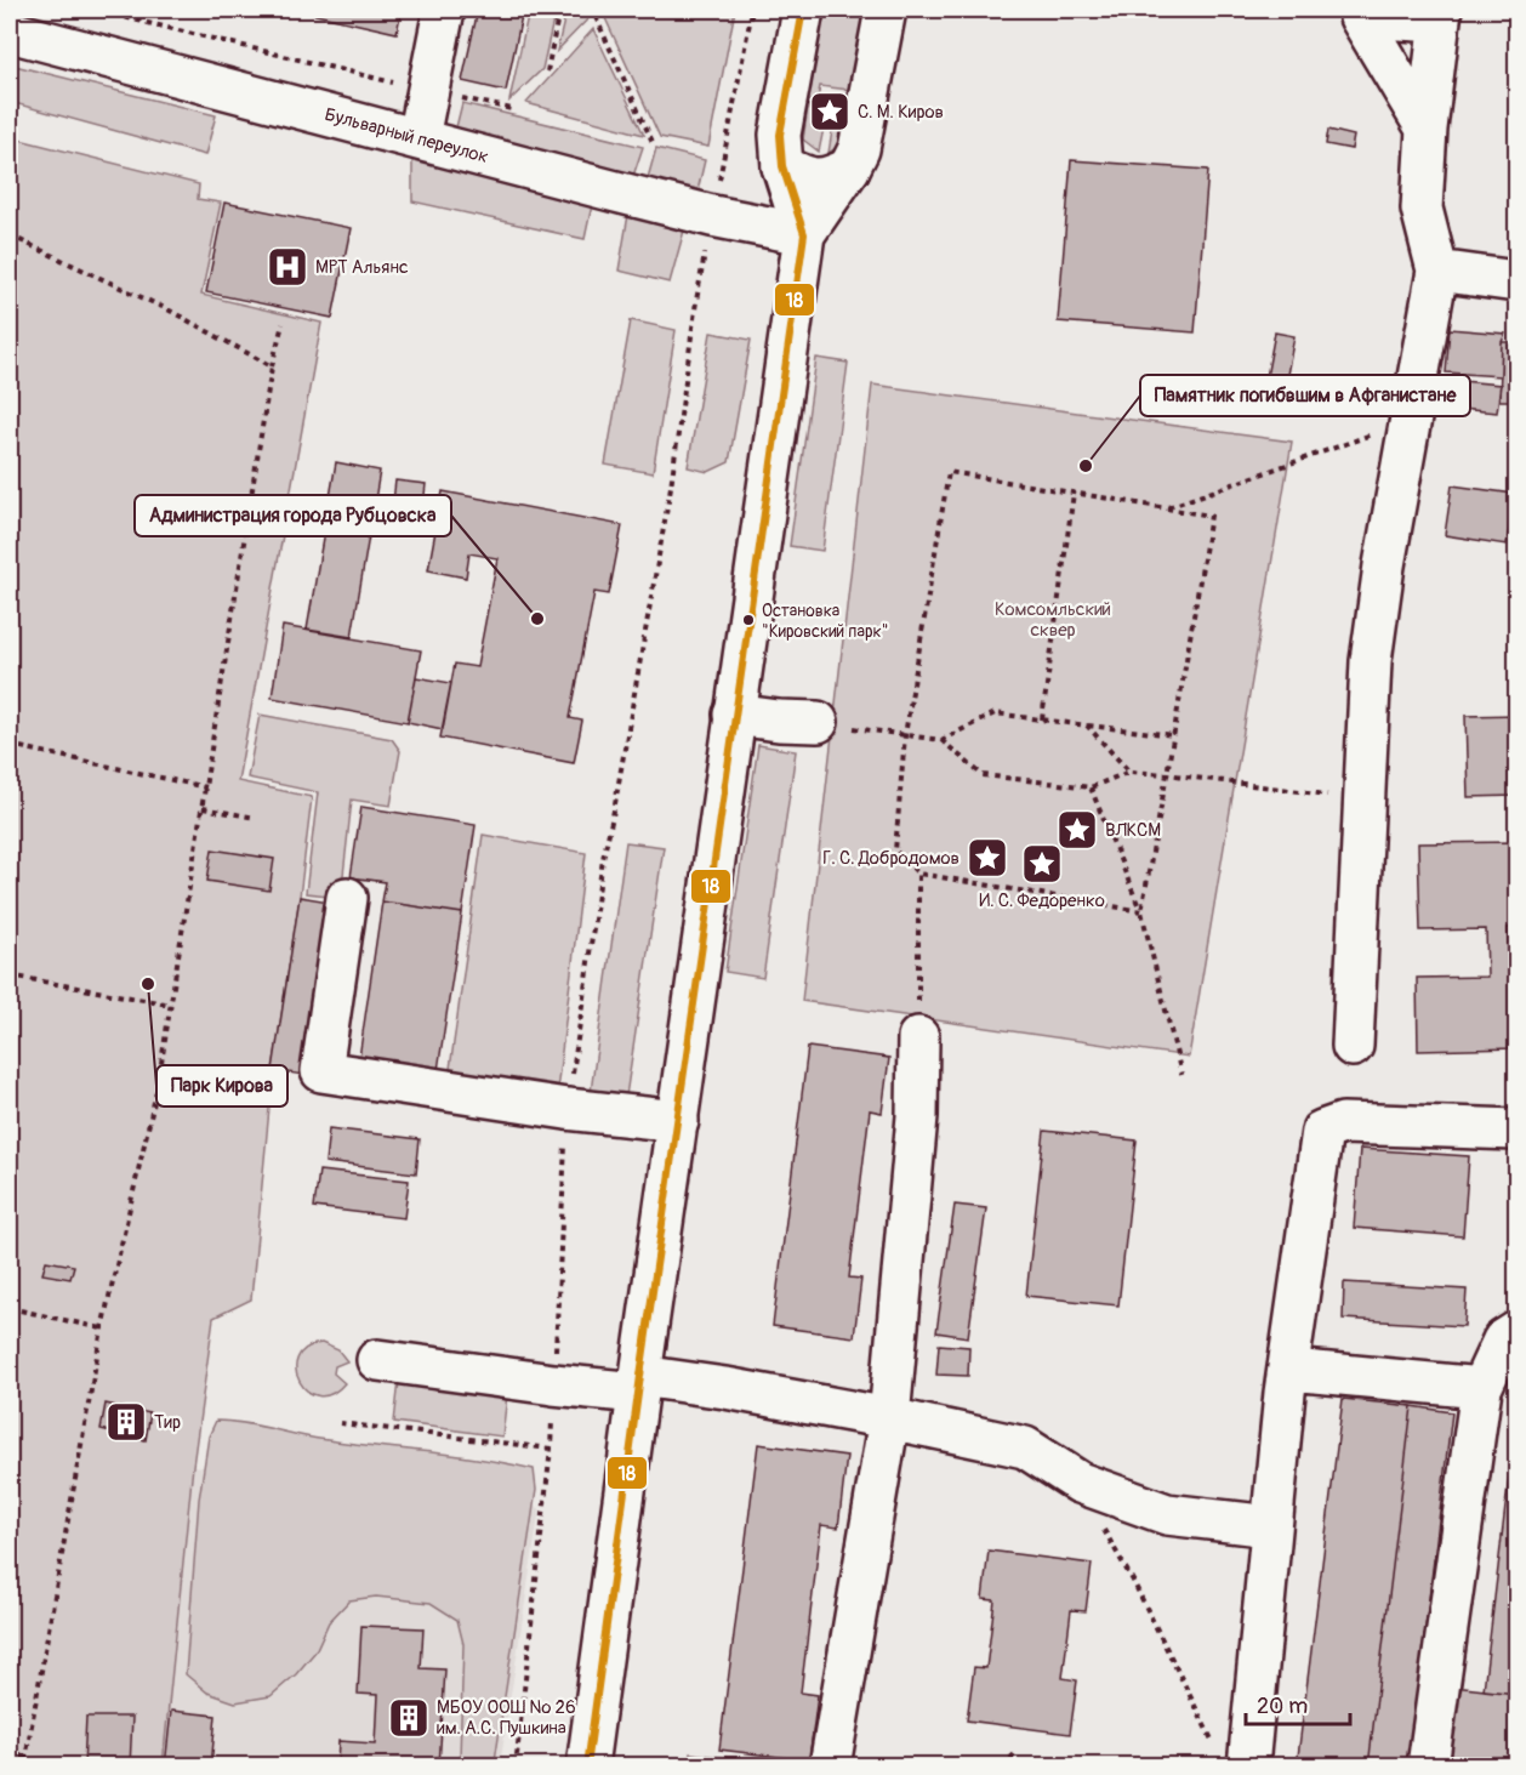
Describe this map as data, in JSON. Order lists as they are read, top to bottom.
{
  "streets": {
    "main road": ["Бульварный переулок"]
  },
  "parks": ["Комсомльский сквер"],
  "places": {
    "place": [
      "С. М. Киров",
      "ВЛКСМ",
      "Г. С. Добродомов",
      "И. С. Федоренко"
    ],
    "hospital": ["МРТ Альянс"],
    "other": [
      "Памятник погибвшим в Афганистане",
      "Администрация города Рубцовска",
      "Остановка \"Кировский парк\"",
      "Парк Кирова"
    ],
    "building": ["Тир", "МБОУ ООШ № 26 им. А.С. Пушкина"]
  },
  "lines": ["transit line 18"],
  "scale_bar": "20 m"
}
